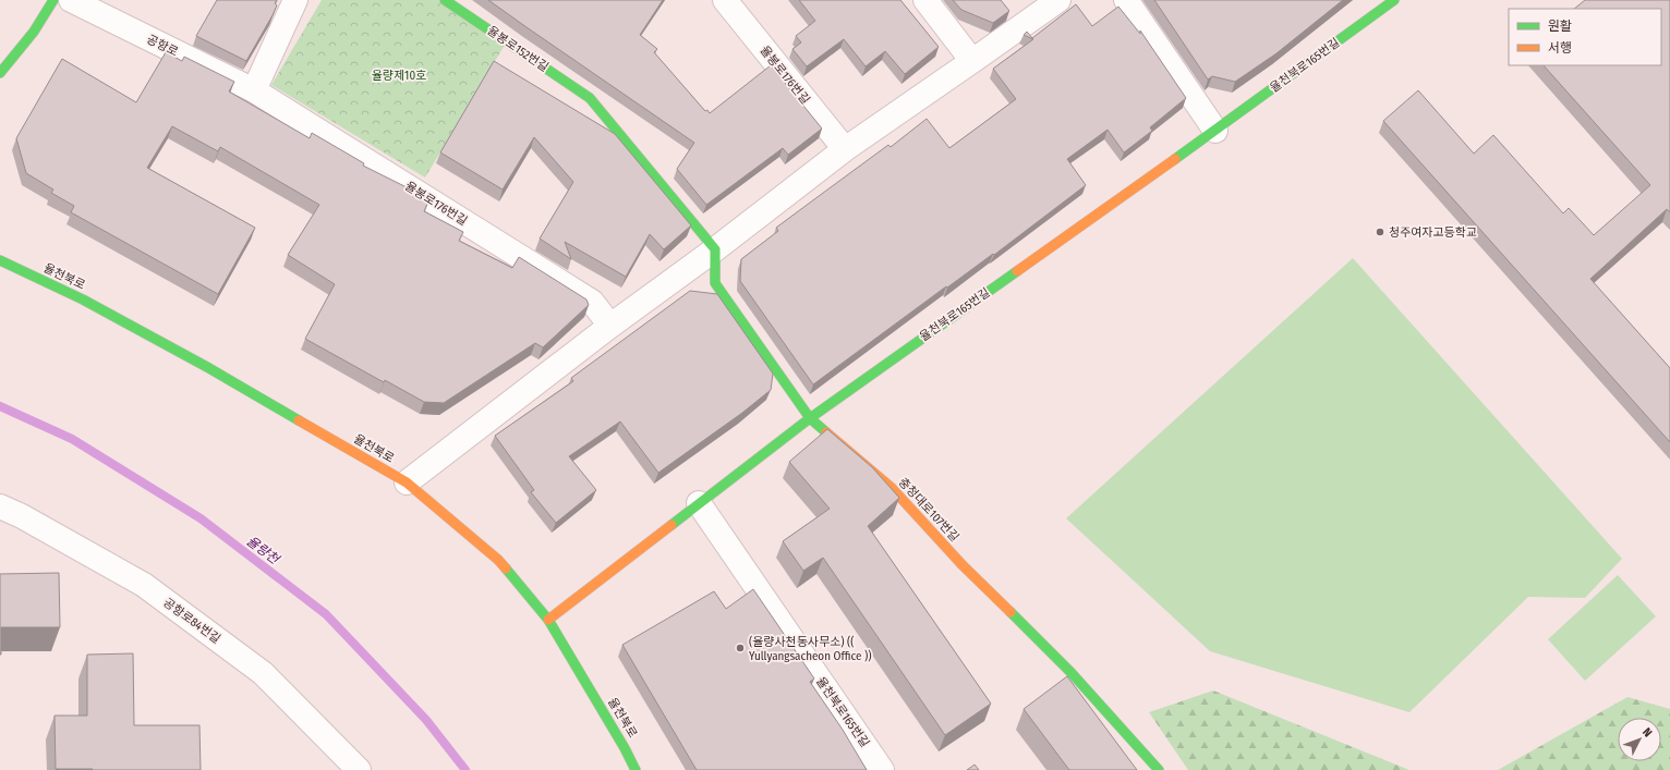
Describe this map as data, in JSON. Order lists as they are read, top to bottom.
{
  "streets": {
    "street": [
      "공항로",
      "율봉로152번길",
      "율천북로165번길",
      "율봉로176번길",
      "율천북로",
      "충청대로107번길",
      "공항로84번길"
    ]
  },
  "crossings": [
    ["공항로", "율봉로176번길"],
    ["율봉로152번길", "충청대로107번길"],
    ["율천북로165번길", "율천북로"],
    ["율천북로165번길", "충청대로107번길"]
  ],
  "water": ["율량천"],
  "parks": ["율량제10호"],
  "places": ["청주여자고등학교", "(율량사천동사무소) (( Yullyangsacheon Office ))"],
  "legend": ["원활", "서행"],
  "north": "top right"
}
